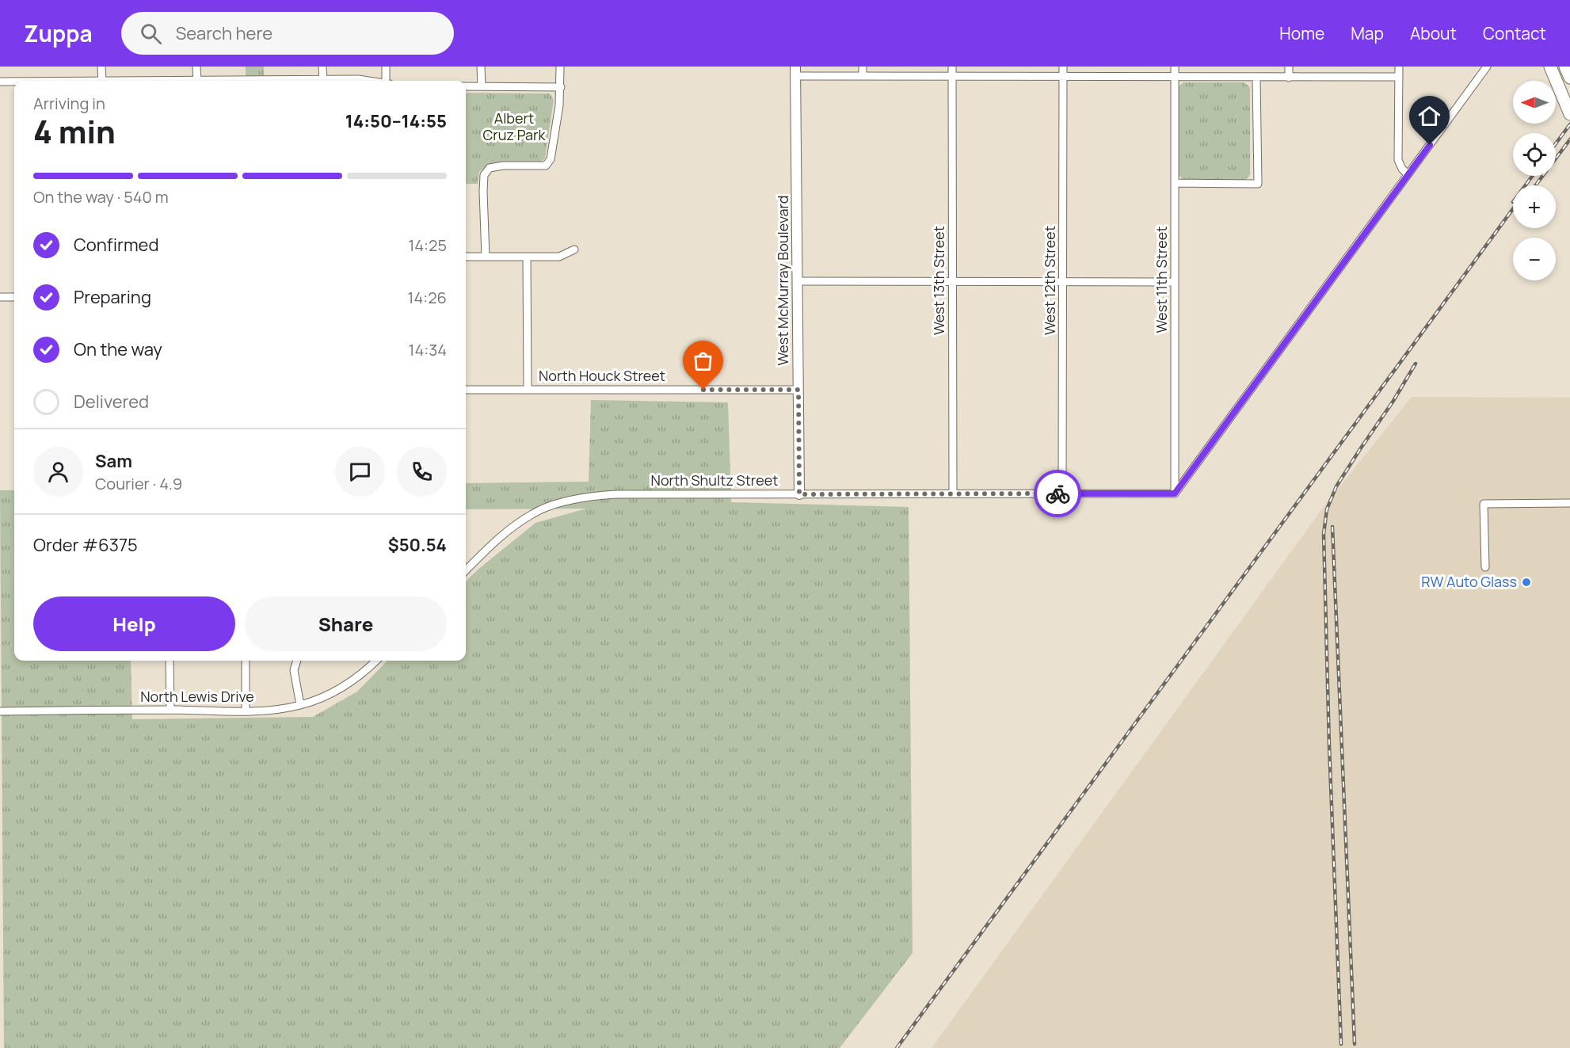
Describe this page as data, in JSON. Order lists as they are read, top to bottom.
{
  "streets": {
    "street": [
      "West 11th Street",
      "West McMurray Boulevard",
      "West 13th Street",
      "West 12th Street",
      "North Houck Street",
      "North Shultz Street",
      "North Lewis Drive"
    ]
  },
  "crossings": [
    ["West 11th Street", "North Shultz Street"],
    ["West McMurray Boulevard", "North Houck Street"],
    ["West McMurray Boulevard", "North Shultz Street"],
    ["West 13th Street", "North Shultz Street"],
    ["West 12th Street", "North Shultz Street"]
  ],
  "parks": ["Albert Cruz Park"],
  "places": ["RW Auto Glass"],
  "north": "left",
  "page": {
    "header": "Zuppa",
    "search": "Search here",
    "nav": [
      "Home",
      "Map",
      "About",
      "Contact"
    ],
    "map_buttons": ["+", "−"],
    "heading": ["4 min", "Arriving in", "14:50–14:55"],
    "panel": [
      "Sam",
      "Courier · 4.9",
      "Order #6375",
      "$50.54"
    ],
    "bar": "On the way · 540 m",
    "list": [
      ["Confirmed", "14:25"],
      ["Preparing", "14:26"],
      ["On the way", "14:34"],
      "Delivered"
    ],
    "buttons": ["Help", "Share"]
  }
}
